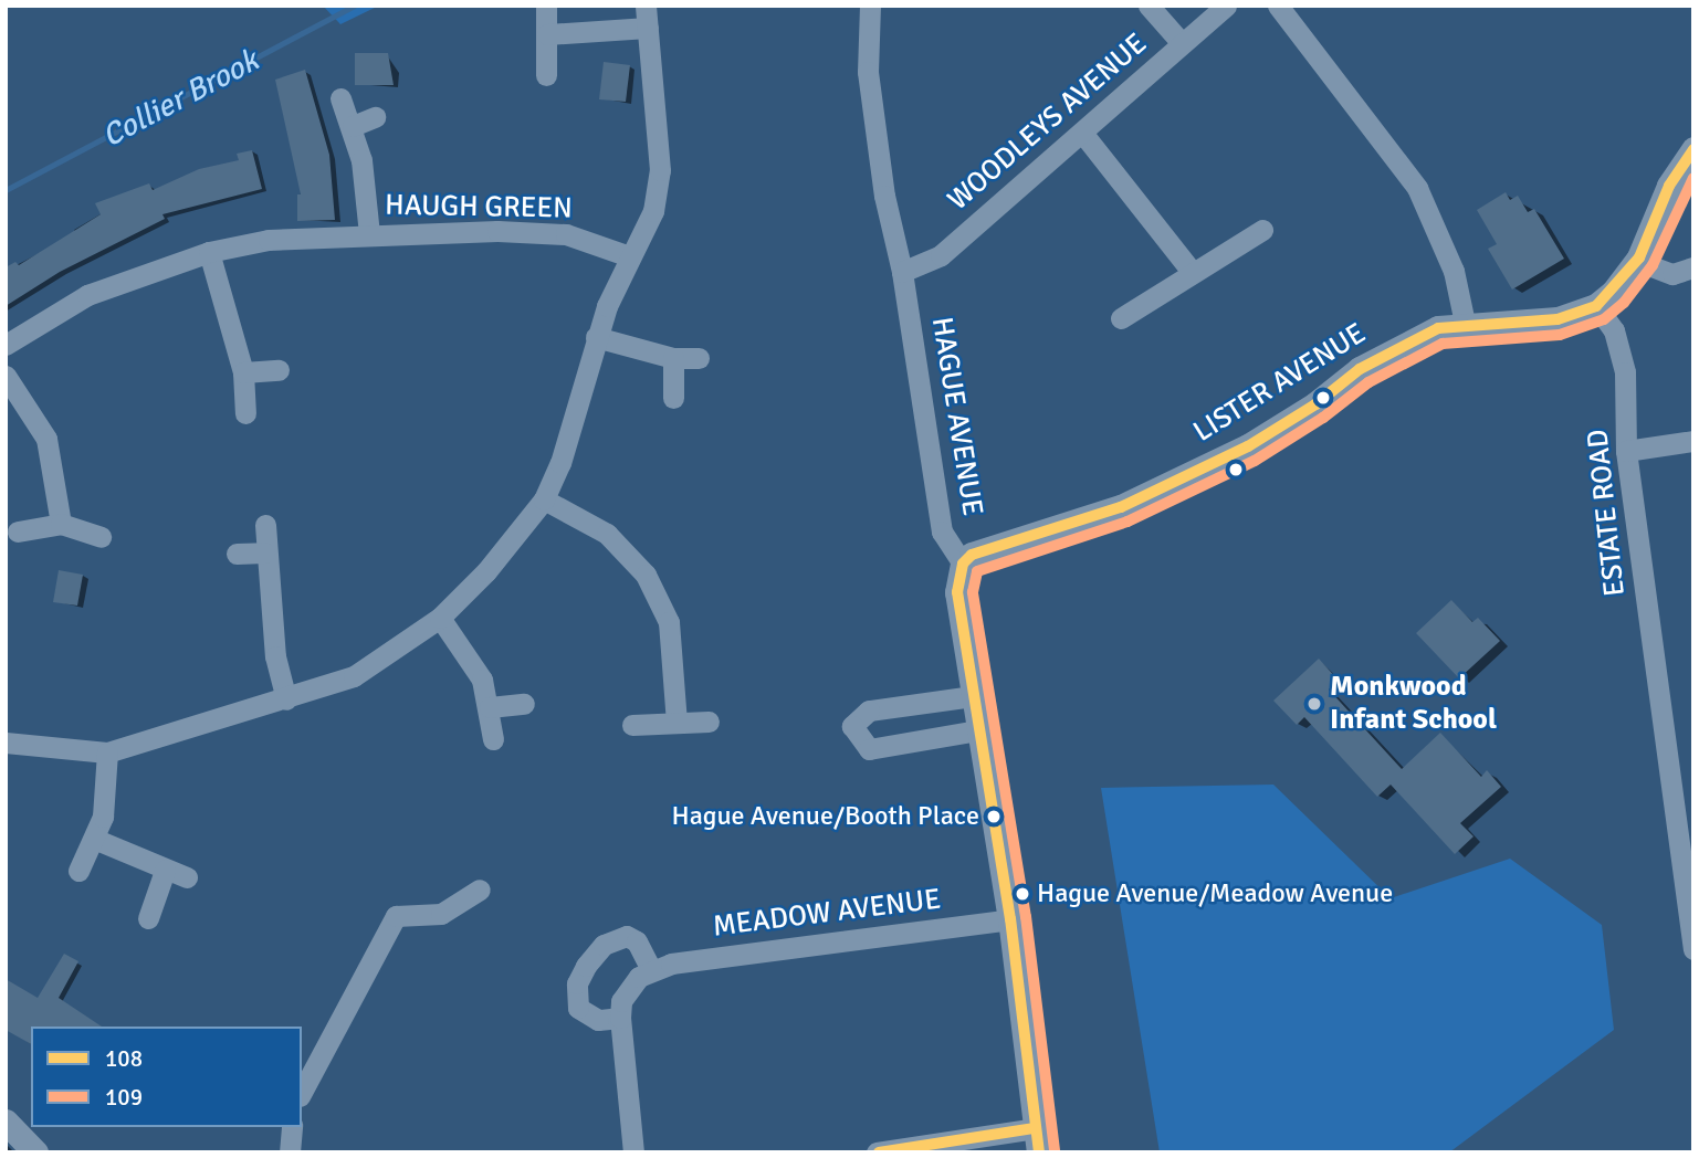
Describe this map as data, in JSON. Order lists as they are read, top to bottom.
{
  "streets": {
    "street": [
      "WOODLEYS AVENUE",
      "HAUGH GREEN",
      "LISTER AVENUE",
      "HAGUE AVENUE",
      "ESTATE ROAD",
      "MEADOW AVENUE"
    ]
  },
  "crossings": [
    ["WOODLEYS AVENUE", "HAGUE AVENUE"],
    ["LISTER AVENUE", "HAGUE AVENUE"],
    ["LISTER AVENUE", "ESTATE ROAD"]
  ],
  "water": ["Collier Brook"],
  "places": ["Monkwood Infant School", "Hague Avenue/Booth Place", "Hague Avenue/Meadow Avenue"],
  "lines": ["transit line 108", "transit line 109"],
  "legend": ["108", "109"]
}
